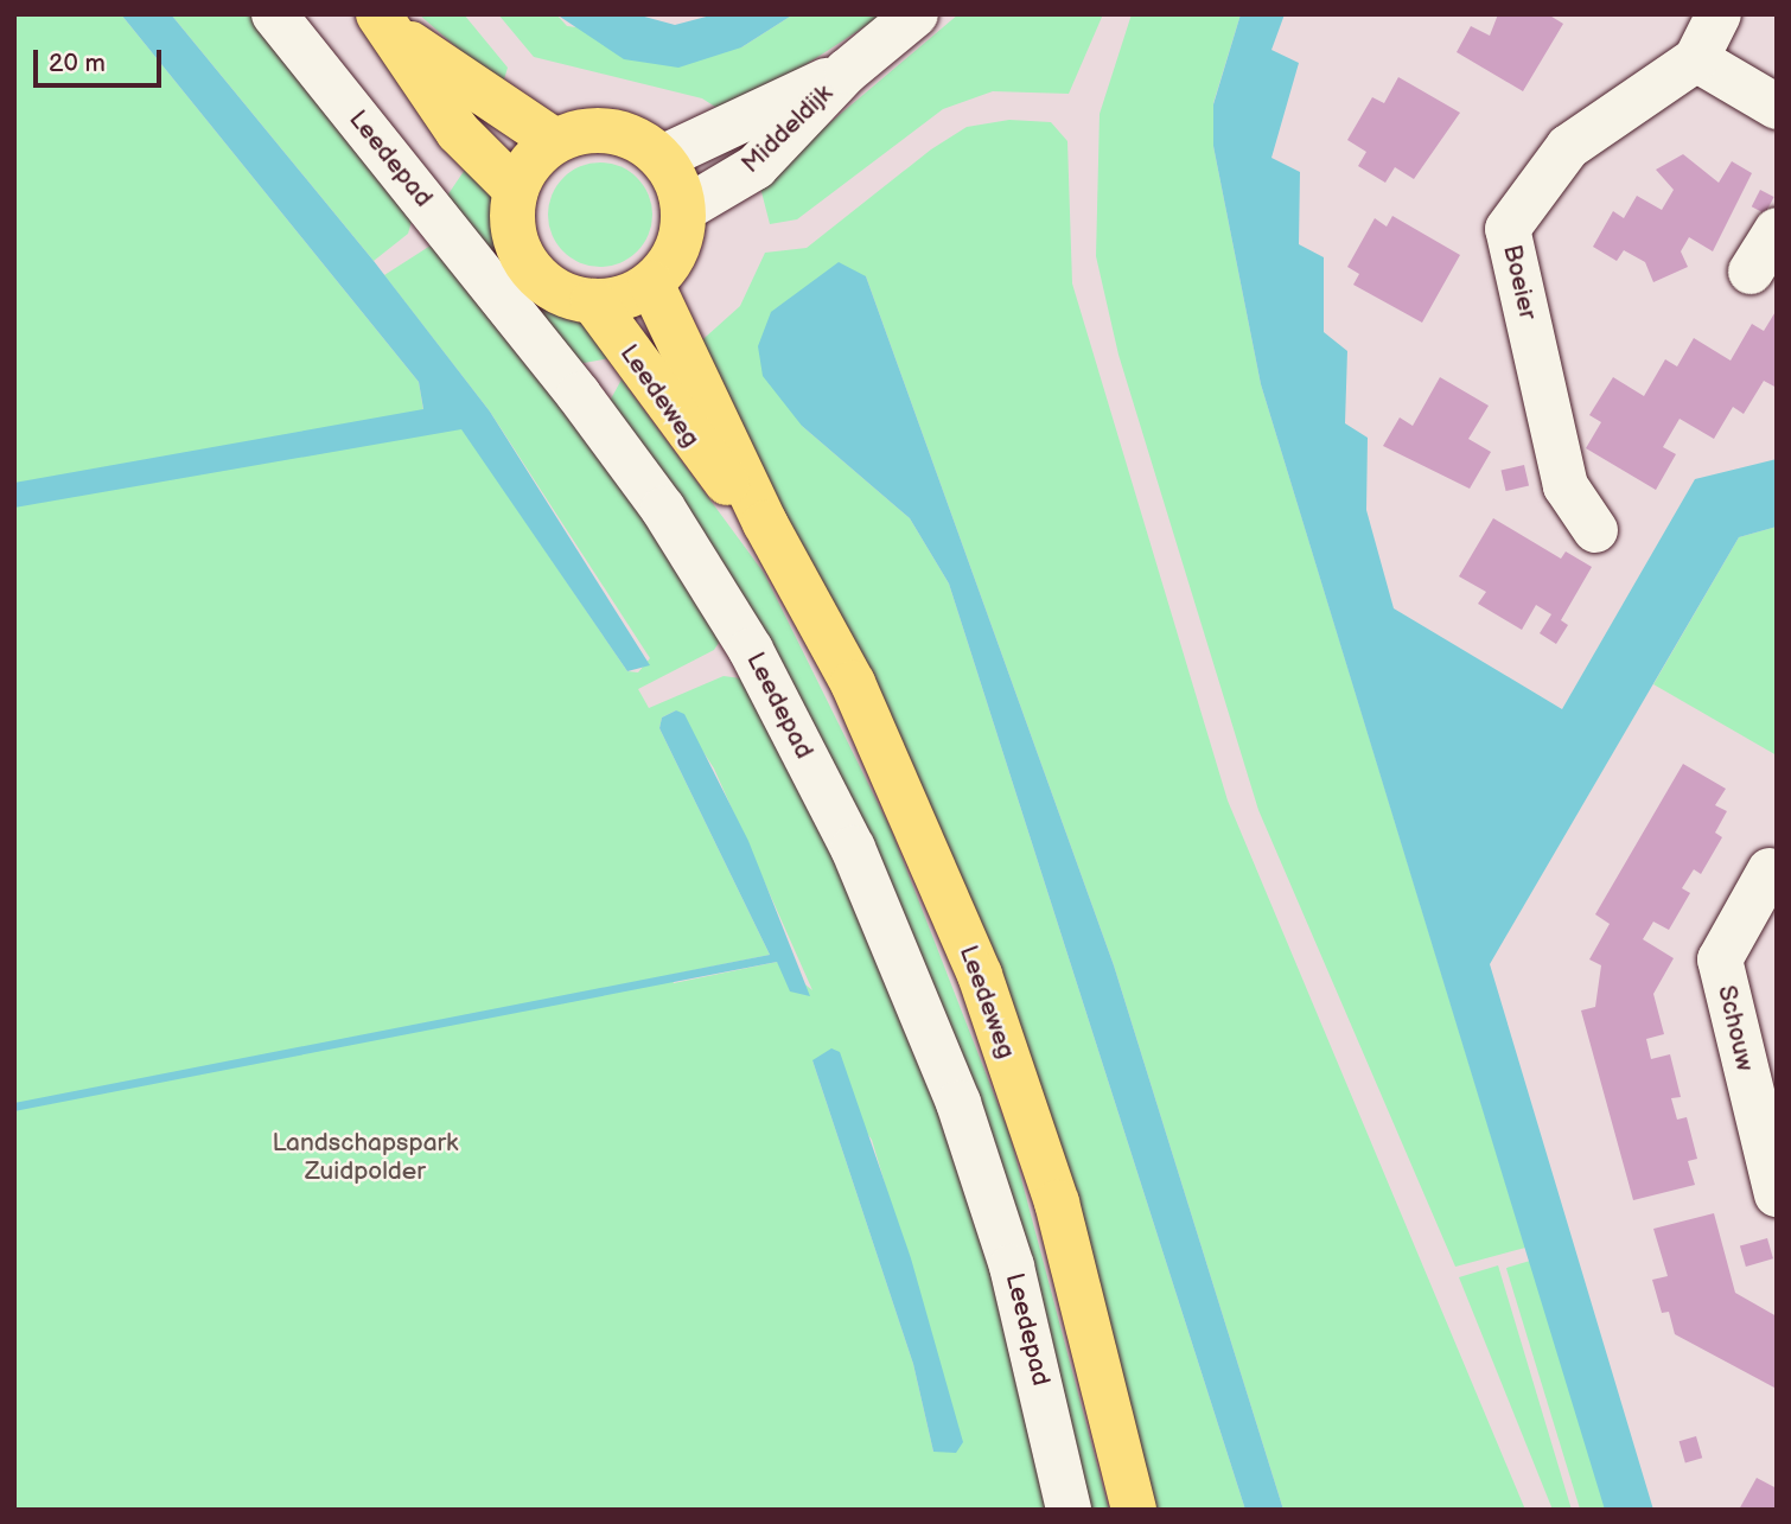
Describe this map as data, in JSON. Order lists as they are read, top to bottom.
{
  "streets": {
    "main road": ["Leedeweg"],
    "street": [
      "Middeldijk",
      "Leedepad",
      "Boeier",
      "Schouw"
    ]
  },
  "crossings": [
    ["Middeldijk", "Leedeweg"]
  ],
  "parks": ["Landschapspark Zuidpolder"],
  "scale_bar": "20 m"
}
